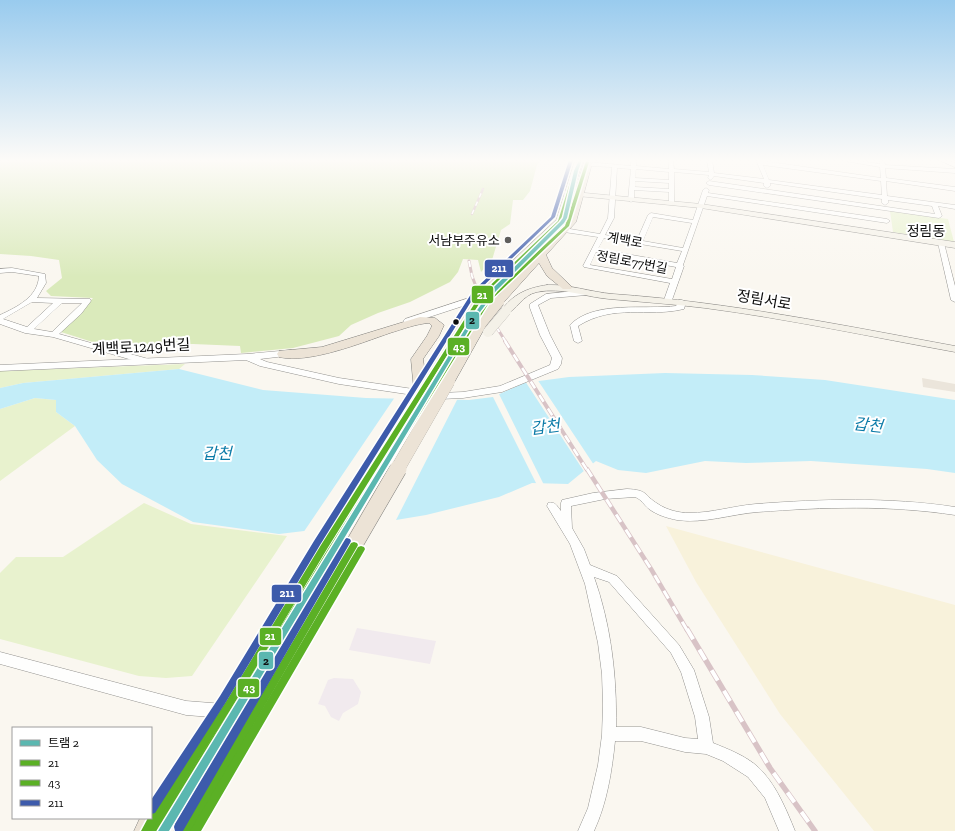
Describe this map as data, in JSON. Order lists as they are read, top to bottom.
{
  "streets": {
    "main road": ["정림서로"],
    "street": ["계백로", "정림로77번길", "계백로1249번길"]
  },
  "crossings": [
    ["계백로", "정림로77번길"]
  ],
  "districts": ["정림동"],
  "water": ["갑천"],
  "places": ["서남부주유소"],
  "lines": [
    "tram line 2",
    "transit line 21",
    "transit line 43",
    "transit line 211"
  ],
  "legend": [
    "트램 2",
    "21",
    "43",
    "211"
  ]
}
